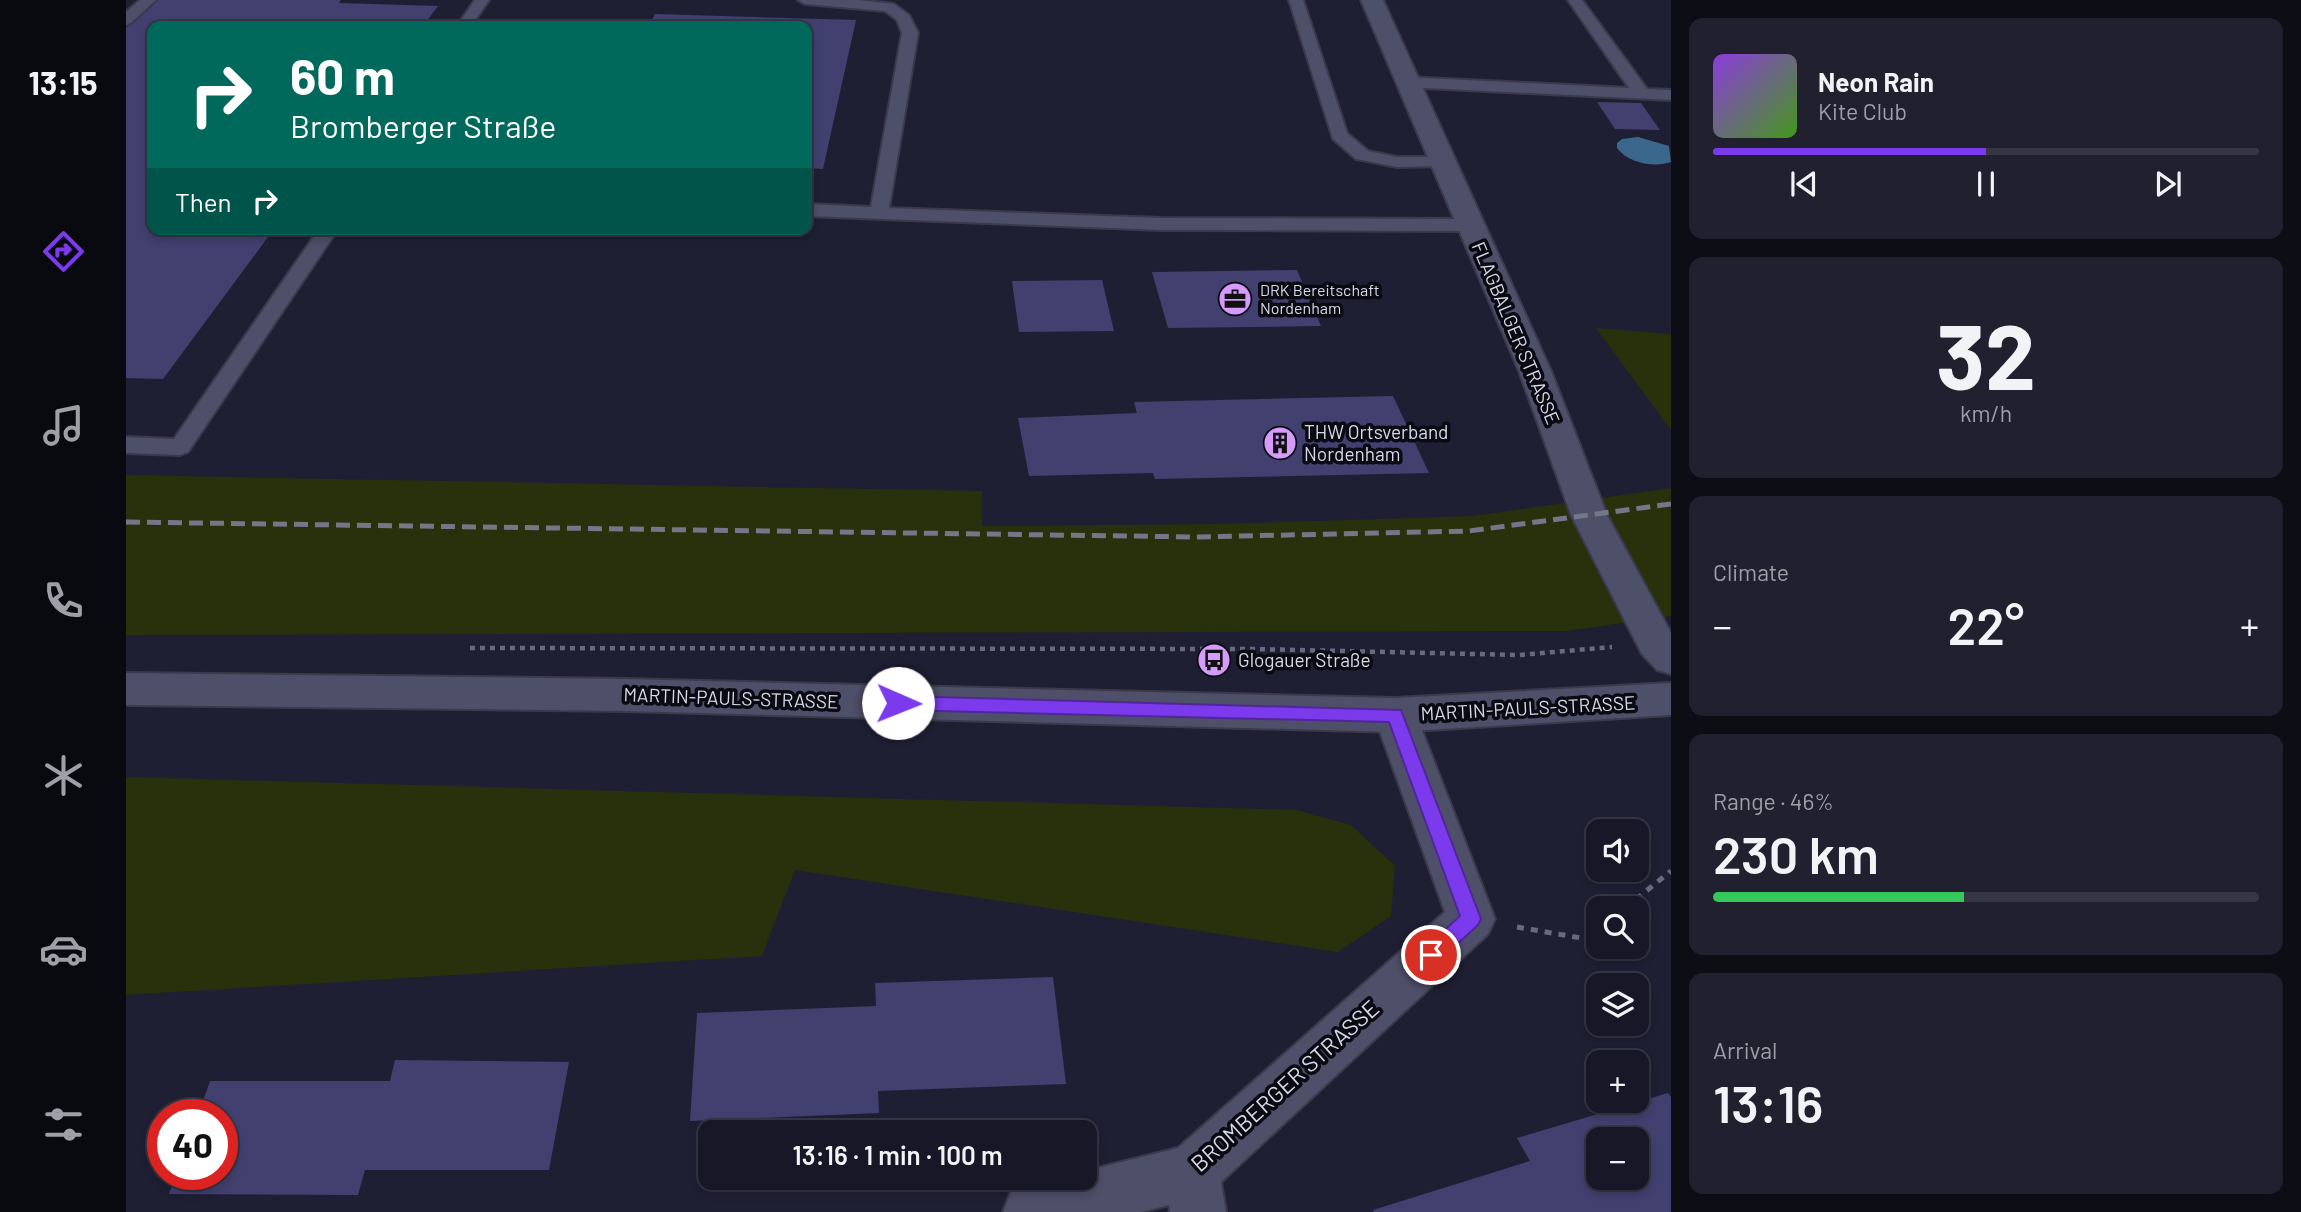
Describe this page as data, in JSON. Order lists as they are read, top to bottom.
{
  "streets": {
    "street": ["FLAGBALGER STRASSE", "MARTIN-PAULS-STRASSE", "BROMBERGER STRASSE"]
  },
  "places": {
    "office": ["DRK Bereitschaft Nordenham"],
    "building": ["THW Ortsverband Nordenham"],
    "bus stop": ["Glogauer Straße"]
  },
  "page": {
    "tabs": "13:15",
    "turn": ["60 m", "Bromberger Straße"],
    "song": ["Neon Rain", "Kite Club"],
    "then": "Then",
    "tile": [
      ["32", "km/h"],
      "Climate",
      ["Range · 46%", "230 km"],
      ["Arrival", "13:16"]
    ],
    "heat": ["−", "22°", "+"],
    "map_buttons": ["+", "−"],
    "limit": "40",
    "trip": "13:16 · 1 min · 100 m"
  }
}
